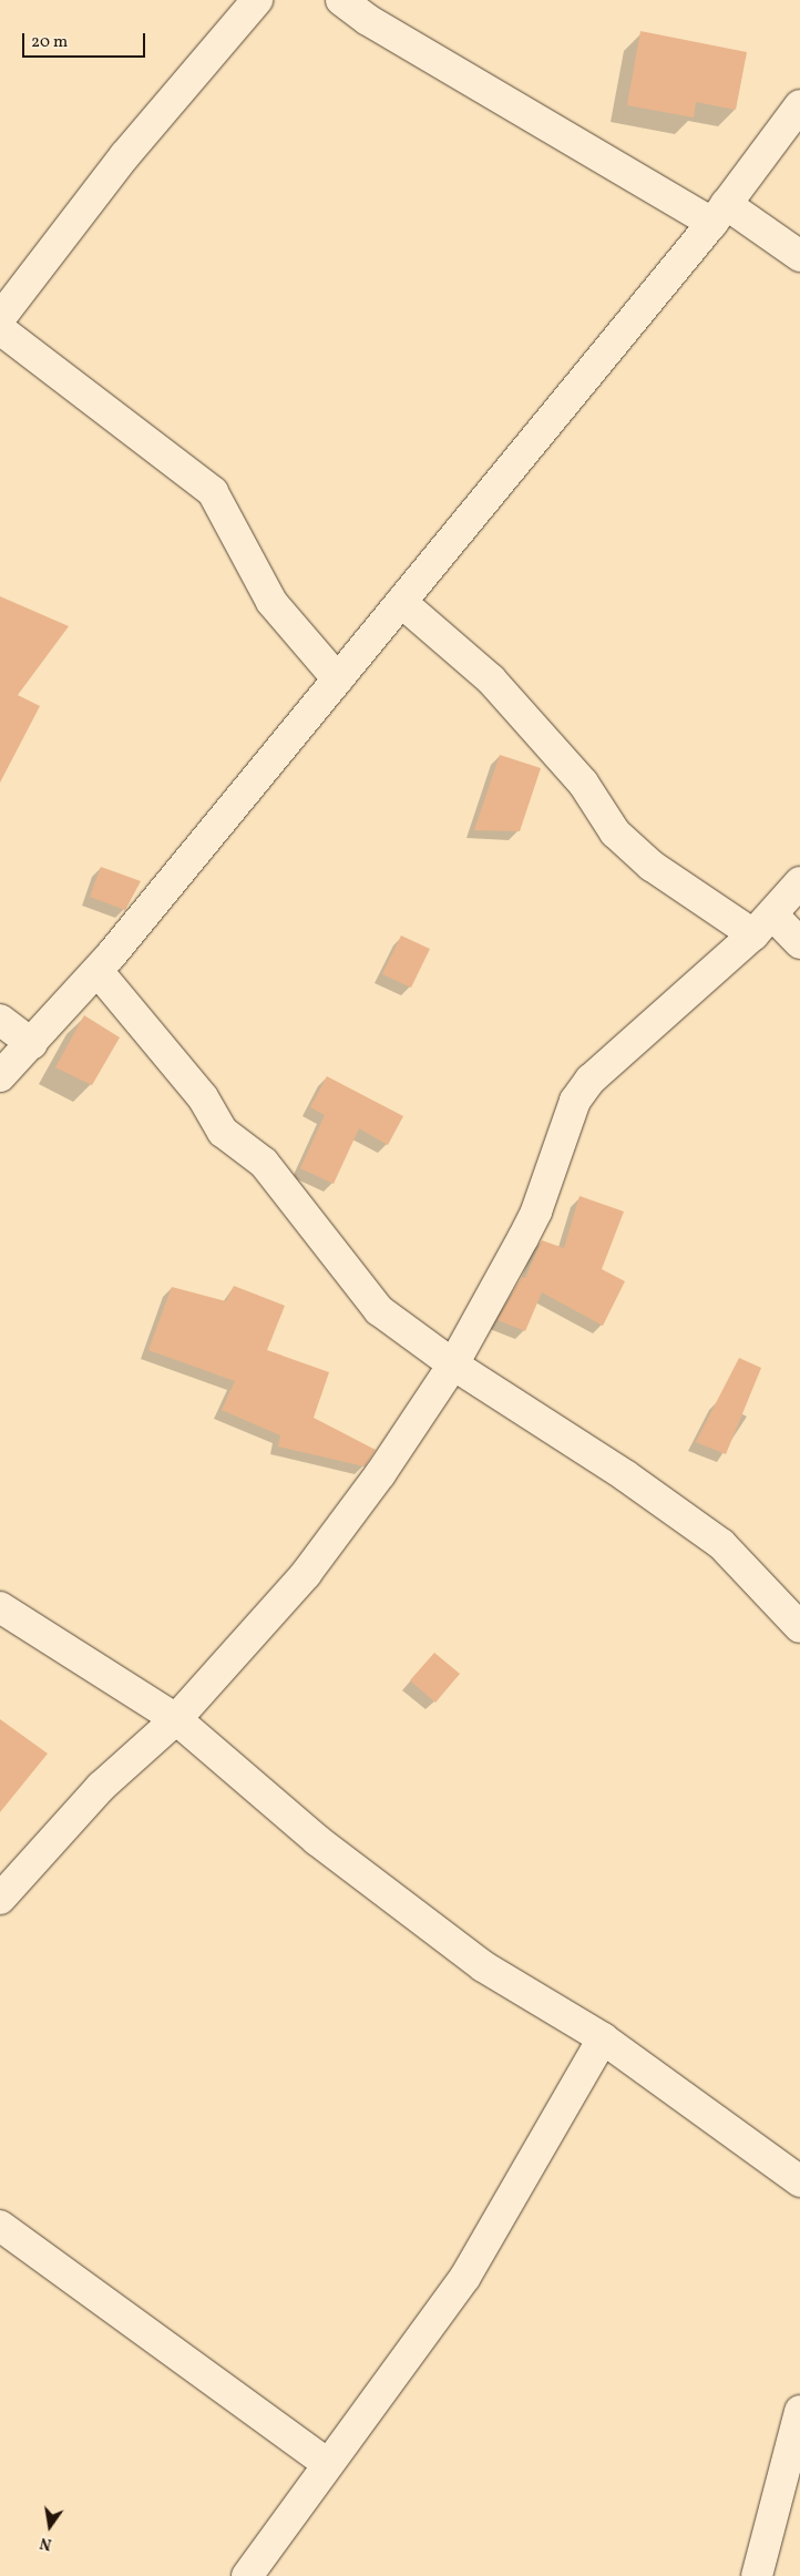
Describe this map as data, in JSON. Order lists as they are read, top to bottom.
{
  "scale_bar": "20 m",
  "north": "bottom"
}
